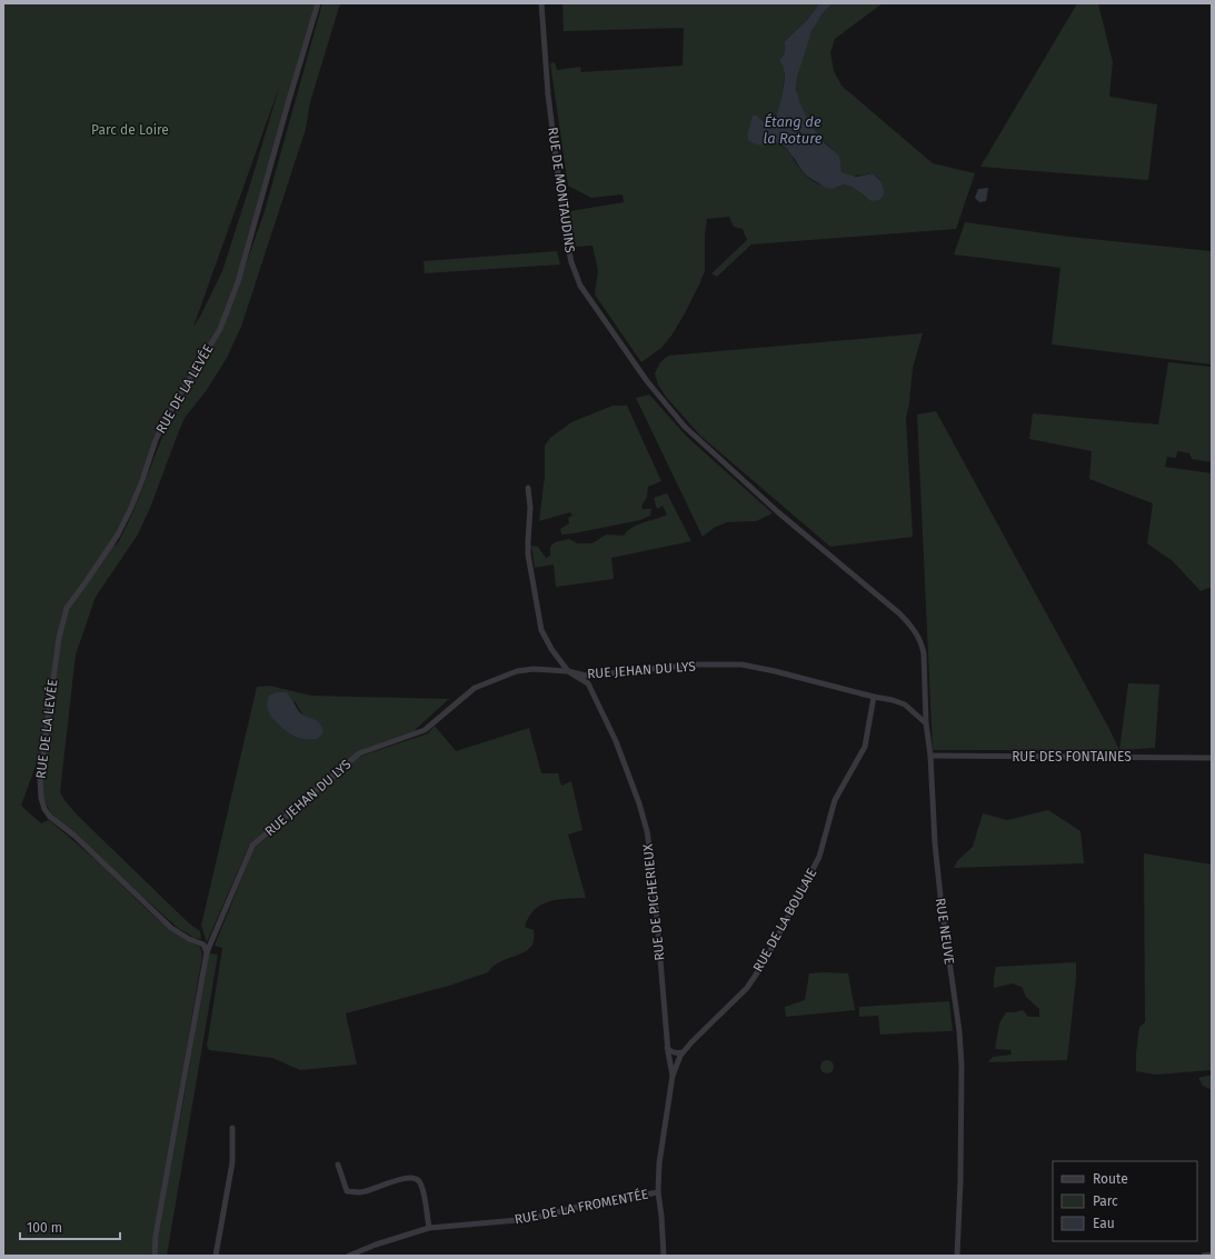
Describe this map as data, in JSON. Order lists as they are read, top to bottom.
{
  "streets": {
    "street": [
      "RUE DE MONTAUDINS",
      "RUE DE LA LEVÉE",
      "RUE JEHAN DU LYS",
      "RUE DES FONTAINES",
      "RUE DE PICHERIEUX",
      "RUE DE LA BOULAIE",
      "RUE NEUVE",
      "RUE DE LA FROMENTÉE"
    ]
  },
  "crossings": [
    ["RUE DE MONTAUDINS", "RUE NEUVE"],
    ["RUE DE LA LEVÉE", "RUE JEHAN DU LYS"],
    ["RUE JEHAN DU LYS", "RUE DE PICHERIEUX"],
    ["RUE JEHAN DU LYS", "RUE DE LA BOULAIE"],
    ["RUE JEHAN DU LYS", "RUE NEUVE"],
    ["RUE DES FONTAINES", "RUE NEUVE"],
    ["RUE DE PICHERIEUX", "RUE DE LA BOULAIE"],
    ["RUE DE LA BOULAIE", "RUE DE LA FROMENTÉE"]
  ],
  "water": ["Étang de la Roture"],
  "parks": ["Parc de Loire"],
  "legend": ["Route", "Parc", "Eau"],
  "scale_bar": "100 m"
}
